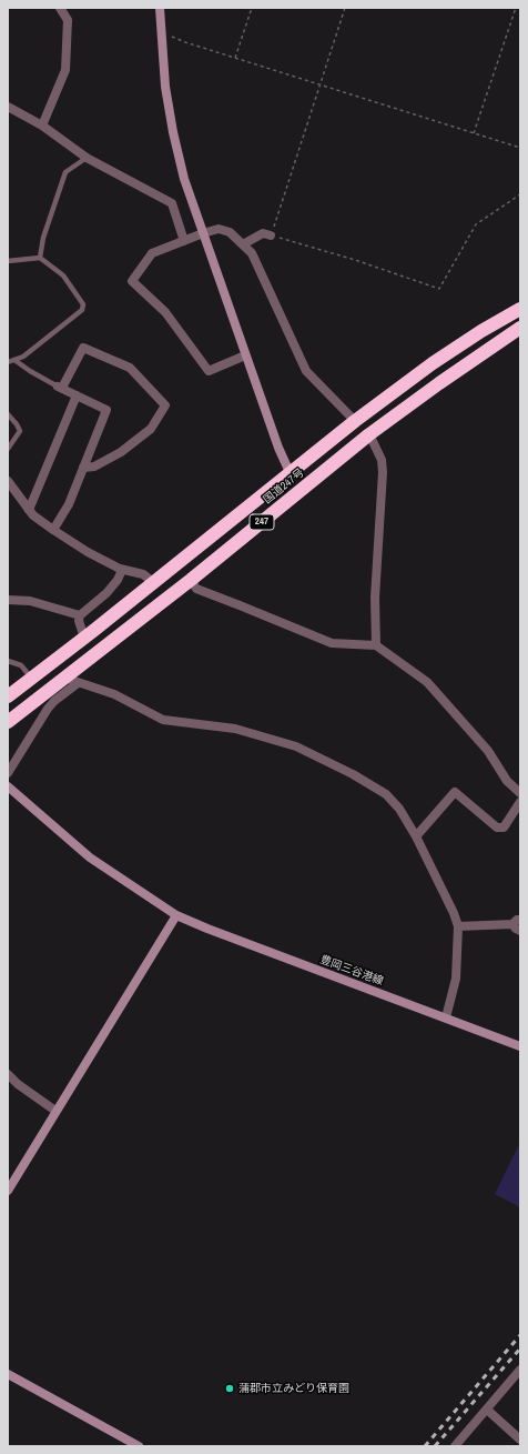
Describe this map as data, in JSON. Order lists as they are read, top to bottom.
{
  "streets": {
    "highway": ["国道247号", "247"],
    "main road": ["豊岡三谷港線"]
  },
  "places": ["蒲郡市立みどり保育園"]
}
